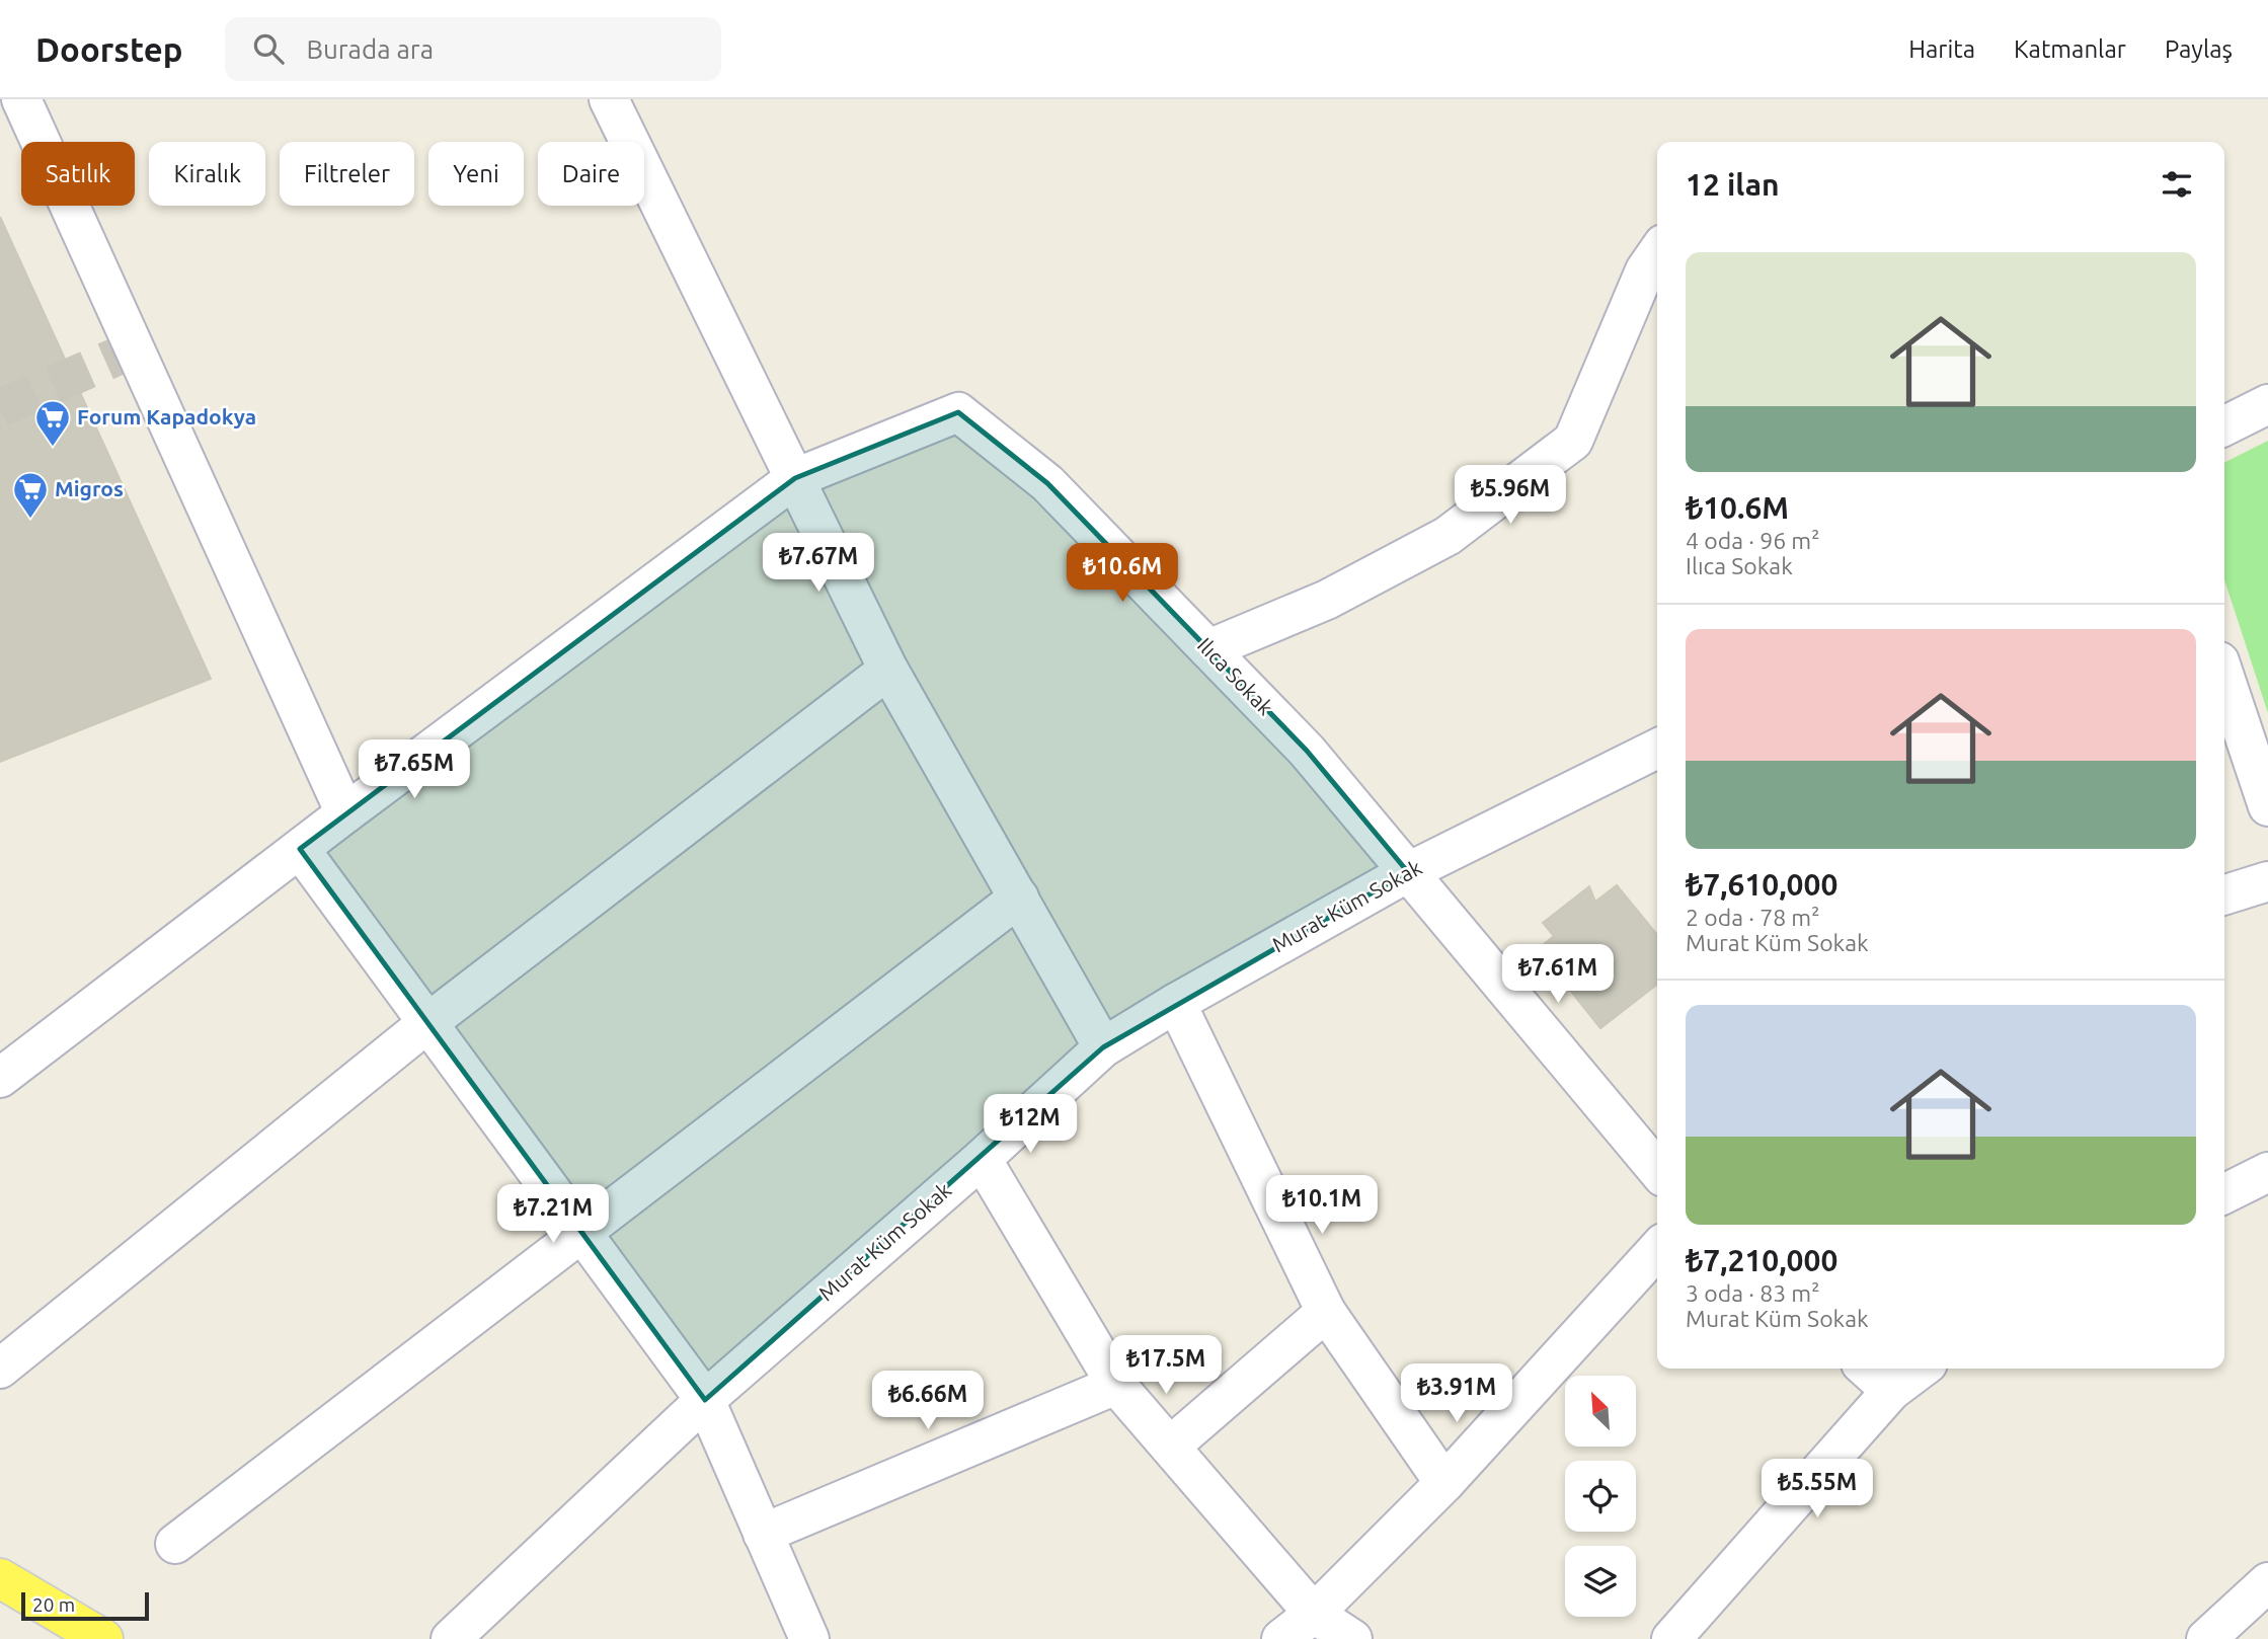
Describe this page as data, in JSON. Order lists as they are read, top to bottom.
{
  "streets": {
    "street": ["Ilıca Sokak", "Murat Küm Sokak"]
  },
  "crossings": [
    ["Ilıca Sokak", "Murat Küm Sokak"]
  ],
  "places": {
    "supermarket": ["Forum Kapadokya", "Migros"]
  },
  "scale_bar": "20 m",
  "north": "top left",
  "page": {
    "header": "Doorstep",
    "search": "Burada ara",
    "nav": ["Harita", "Katmanlar", "Paylaş"],
    "chip": [
      "Satılık",
      "Kiralık",
      "Filtreler",
      "Yeni",
      "Daire"
    ],
    "heading": "12 ilan",
    "list": [
      {
        "name": "₺10.6M",
        "note": "4 oda · 96 m² · Ilıca Sokak"
      },
      {
        "name": "₺7,610,000",
        "note": "2 oda · 78 m² · Murat Küm Sokak"
      },
      {
        "name": "₺7,210,000",
        "note": "3 oda · 83 m² · Murat Küm Sokak"
      }
    ],
    "price": [
      "₺5.96M",
      "₺7.67M",
      "₺10.6M",
      "₺7.65M",
      "₺7.61M",
      "₺12M",
      "₺10.1M",
      "₺7.21M",
      "₺17.5M",
      "₺3.91M",
      "₺6.66M",
      "₺5.55M"
    ],
    "scale": "20 m"
  }
}
